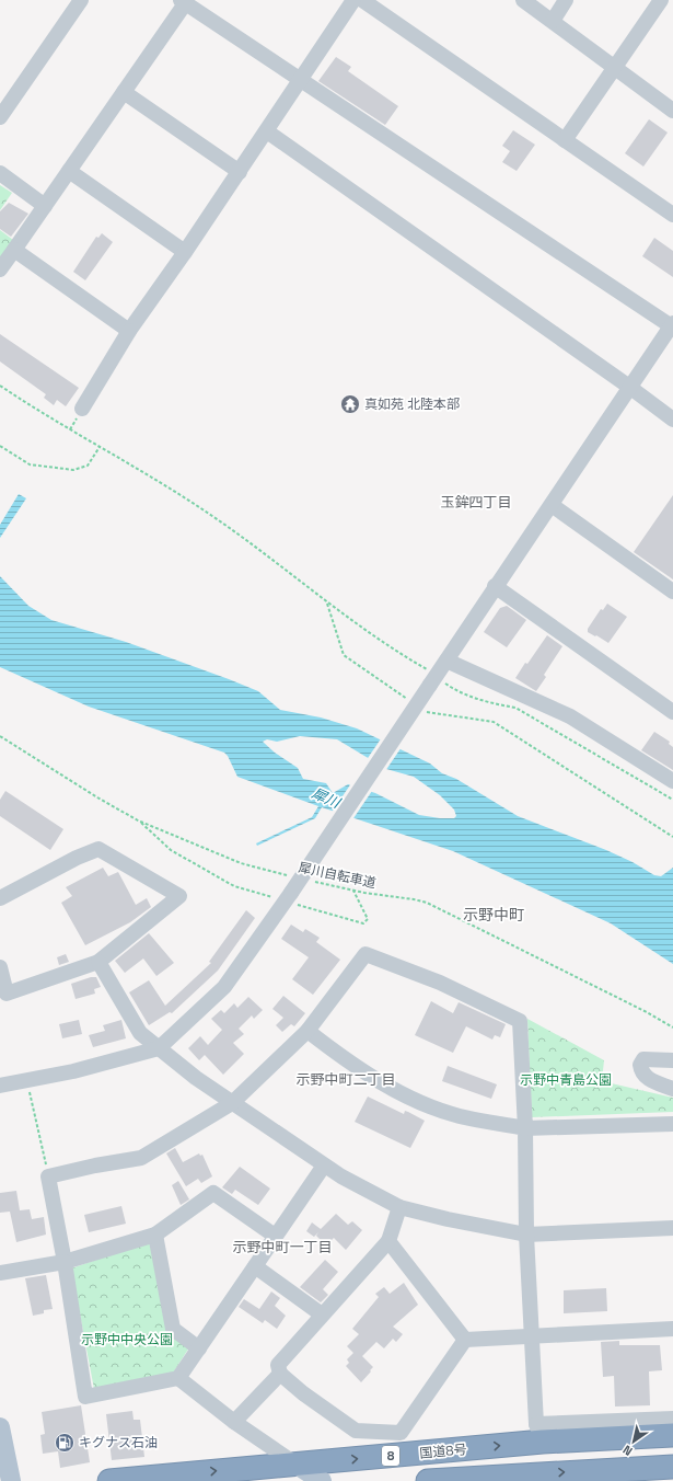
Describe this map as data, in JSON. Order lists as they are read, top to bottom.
{
  "streets": {
    "highway": ["国道8号", "8"],
    "path": ["犀川自転車道"]
  },
  "one_way": ["国道8号"],
  "districts": [
    "玉鉾四丁目",
    "示野中町",
    "示野中町二丁目",
    "示野中町一丁目"
  ],
  "water": ["犀川"],
  "parks": ["示野中青島公園", "示野中中央公園"],
  "places": {
    "temple": ["真如苑 北陸本部"],
    "fuel station": ["キグナス石油"]
  },
  "north": "bottom left"
}
